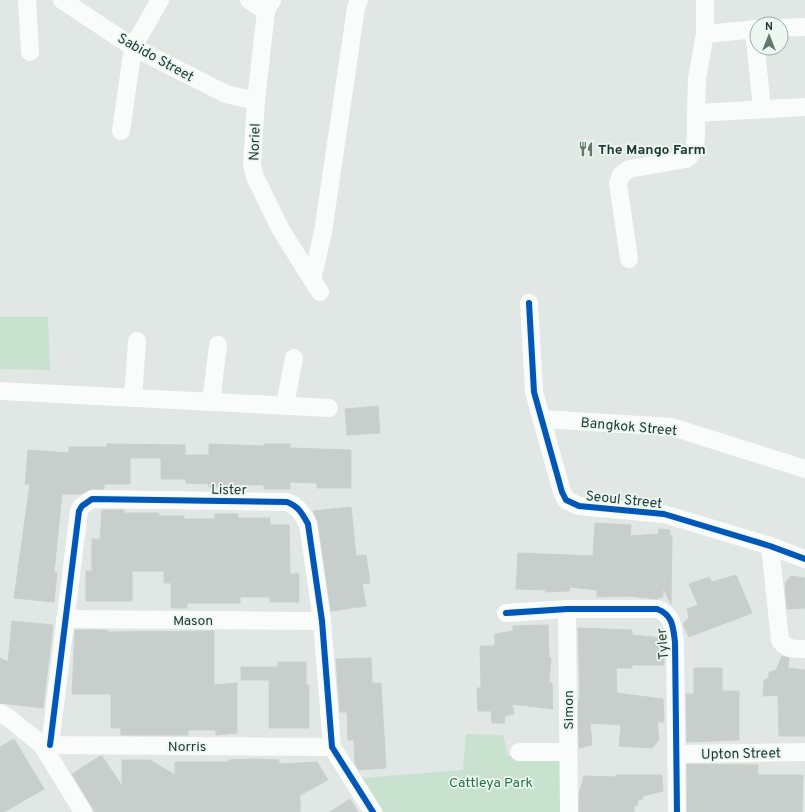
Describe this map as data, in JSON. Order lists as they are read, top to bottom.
{
  "streets": {
    "street": [
      "Sabido Street",
      "Noriel",
      "Bangkok Street",
      "Lister",
      "Seoul Street",
      "Mason",
      "Tyler",
      "Simon",
      "Norris",
      "Upton Street"
    ]
  },
  "crossings": [
    ["Sabido Street", "Noriel"],
    ["Bangkok Street", "Seoul Street"],
    ["Lister", "Mason"],
    ["Lister", "Norris"],
    ["Tyler", "Simon"],
    ["Tyler", "Upton Street"]
  ],
  "parks": ["Cattleya Park"],
  "places": {
    "restaurant": ["The Mango Farm"]
  },
  "north": "top"
}
